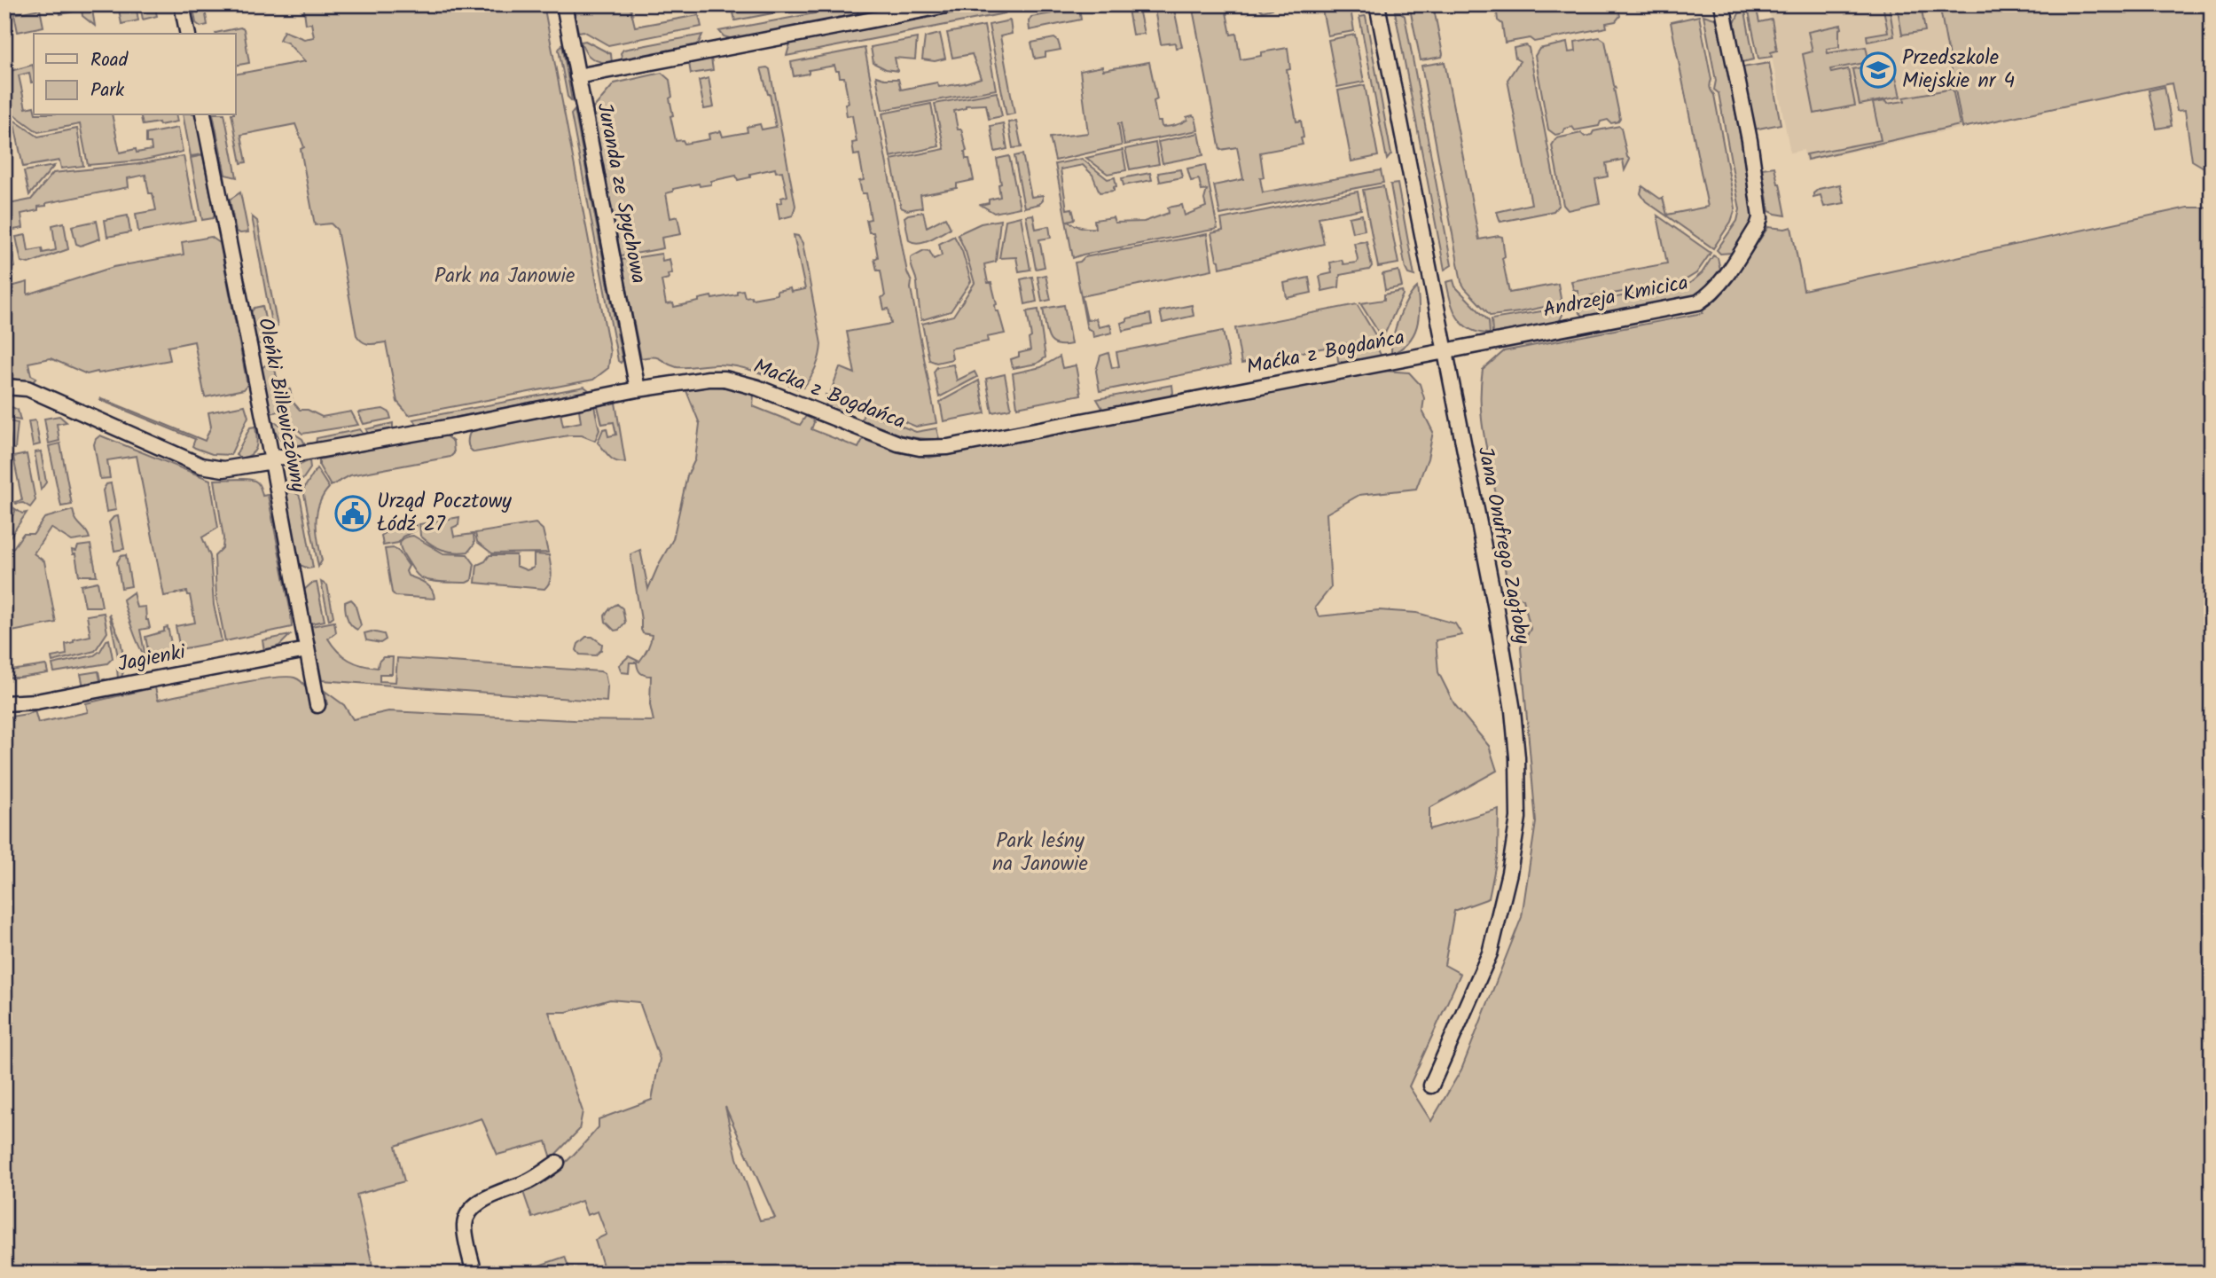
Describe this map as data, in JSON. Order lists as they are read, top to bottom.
{
  "streets": {
    "street": [
      "Juranda ze Spychowa",
      "Andrzeja Kmicica",
      "Maćka z Bogdańca",
      "Oleńki Billewiczówny",
      "Jana Onufrego Zagłoby",
      "Jagienki"
    ]
  },
  "crossings": [
    ["Juranda ze Spychowa", "Maćka z Bogdańca"],
    ["Andrzeja Kmicica", "Maćka z Bogdańca"],
    ["Andrzeja Kmicica", "Jana Onufrego Zagłoby"],
    ["Maćka z Bogdańca", "Oleńki Billewiczówny"],
    ["Maćka z Bogdańca", "Jana Onufrego Zagłoby"],
    ["Oleńki Billewiczówny", "Jagienki"]
  ],
  "parks": ["Park na Janowie", "Park leśny na Janowie"],
  "places": {
    "school or university": ["Przedszkole Miejskie nr 4"],
    "public building": ["Urząd Pocztowy Łódź 27"]
  },
  "legend": ["Road", "Park"]
}
